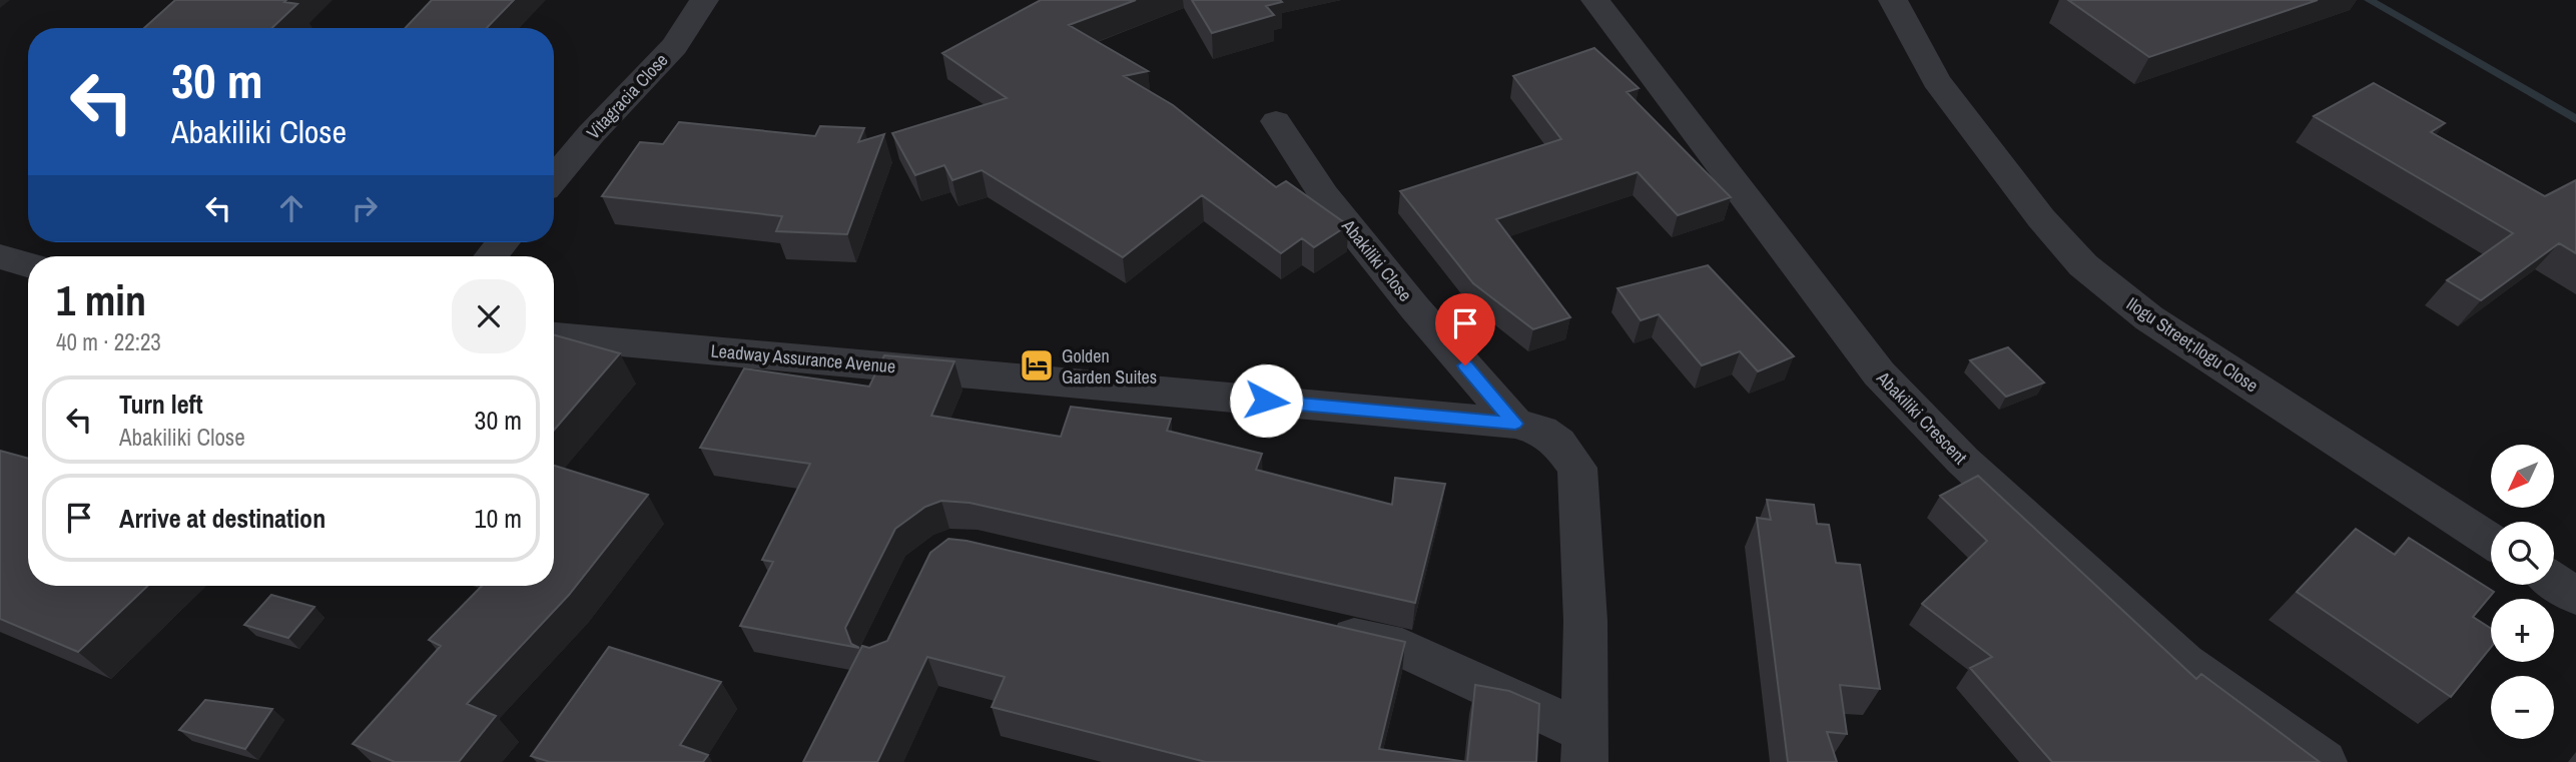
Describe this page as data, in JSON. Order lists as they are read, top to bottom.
{
  "streets": {
    "street": [
      "Vitagracia Close",
      "Abakiliki Close",
      "Ilogu Street;Ilogu Close",
      "Leadway Assurance Avenue",
      "Abakiliki Crescent"
    ]
  },
  "crossings": [
    ["Abakiliki Close", "Leadway Assurance Avenue"]
  ],
  "places": {
    "hotel": ["Golden Garden Suites"]
  },
  "north": "bottom left",
  "page": {
    "turn": ["30 m", "Abakiliki Close"],
    "heading": ["1 min", "40 m · 22:23"],
    "list": [
      {
        "name": "Turn left",
        "note": "Abakiliki Close",
        "value": "30 m"
      },
      {
        "name": "Arrive at destination",
        "value": "10 m"
      }
    ],
    "map_buttons": ["+", "−"]
  }
}
